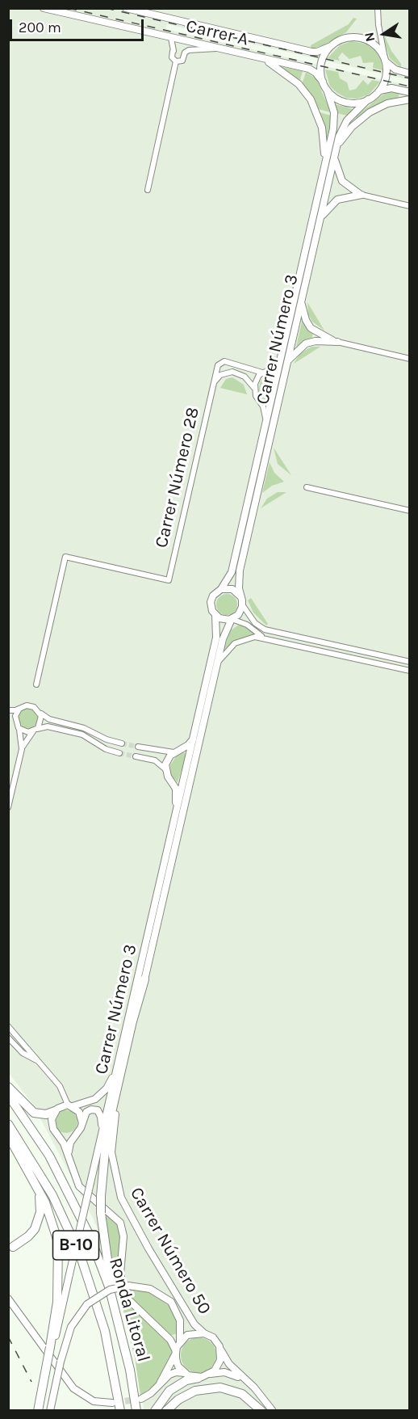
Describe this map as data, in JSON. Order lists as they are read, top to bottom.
{
  "streets": {
    "highway": ["B-10", "Ronda Litoral"],
    "main road": ["Carrer A", "Carrer Número 3", "Carrer Número 50"],
    "street": ["Carrer Número 28"]
  },
  "crossings": [
    ["Carrer A", "Carrer Número 3"],
    ["Carrer Número 3", "B-10"],
    ["Carrer Número 3", "Carrer Número 50"]
  ],
  "scale_bar": "200 m",
  "north": "left"
}
